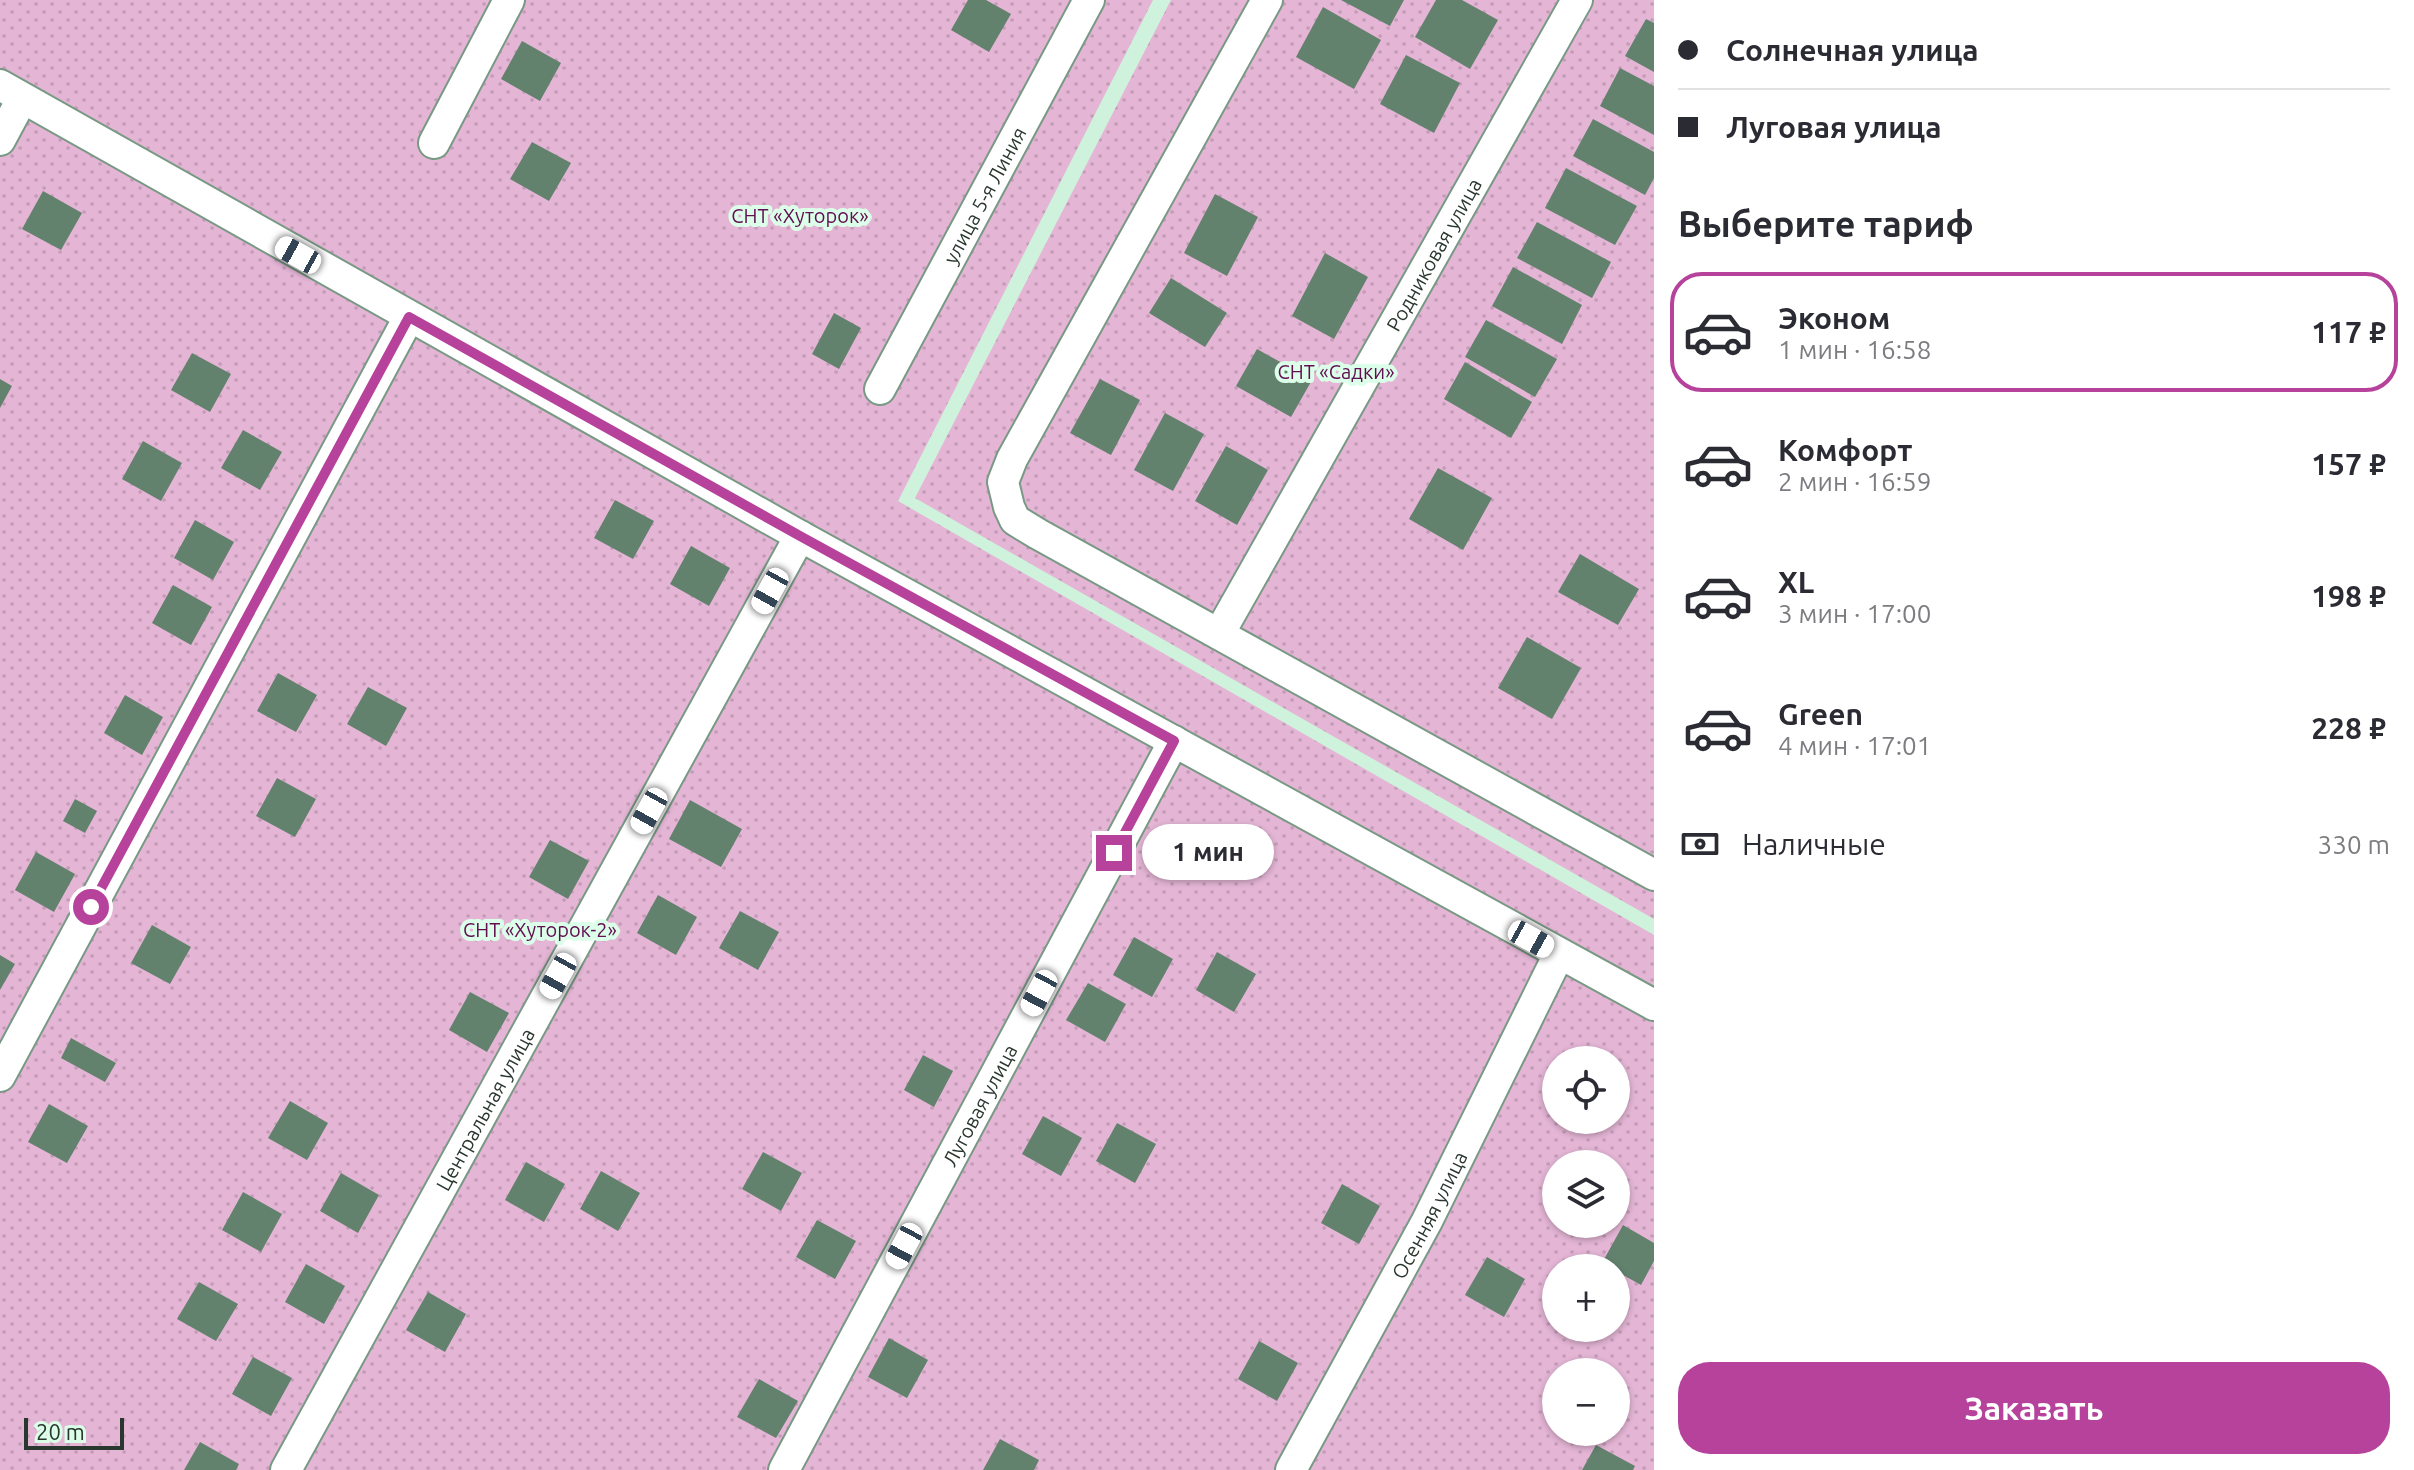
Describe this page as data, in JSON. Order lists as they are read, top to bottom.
{
  "streets": {
    "street": [
      "улица 5-я Линия",
      "Родниковая улица",
      "Луговая улица",
      "Центральная улица",
      "Осенняя улица"
    ]
  },
  "parks": ["СНТ «Хуторок»", "СНТ «Садки»", "СНТ «Хуторок-2»"],
  "scale_bar": "20 m",
  "page": {
    "banner": ["Солнечная улица", "Луговая улица"],
    "heading": "Выберите тариф",
    "list": [
      {
        "name": "Эконом",
        "note": "1 мин · 16:58",
        "value": "117 ₽"
      },
      {
        "name": "Комфорт",
        "note": "2 мин · 16:59",
        "value": "157 ₽"
      },
      {
        "name": "XL",
        "note": "3 мин · 17:00",
        "value": "198 ₽"
      },
      {
        "name": "Green",
        "note": "4 мин · 17:01",
        "value": "228 ₽"
      }
    ],
    "pay": ["Наличные", "330 m"],
    "bubble": "1 мин",
    "map_buttons": ["+", "−"],
    "buttons": "Заказать",
    "scale": "20 m"
  }
}
